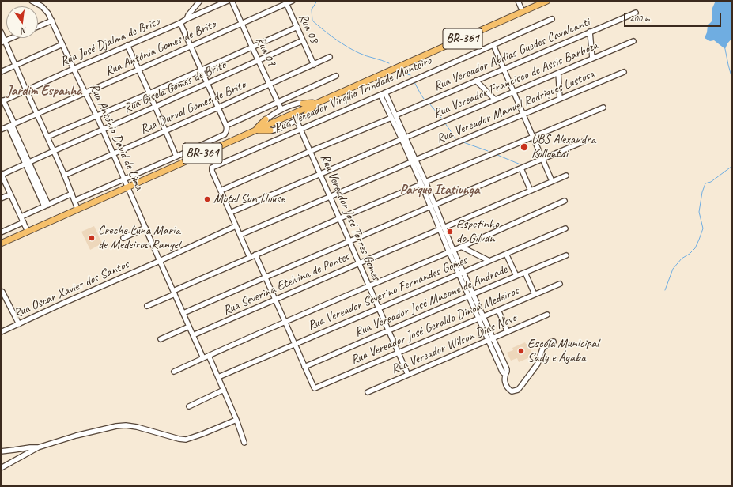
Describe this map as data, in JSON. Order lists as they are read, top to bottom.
{
  "streets": {
    "main road": ["BR-361"],
    "street": [
      "Rua 08",
      "Rua José Djalma de Brito",
      "Rua Antónia Gomes de Brito",
      "Rua 09",
      "Rua Vereador Abdias Guedes Cavalcanti",
      "Rua Vereador Francisco de Assis Barboza",
      "Rua Gisela Gomes de Brito",
      "Rua Vereador Virgílio Trindade Monteiro",
      "Rua Vereador Manuel Rodrigues Lustosa",
      "Rua Durval Gomes de Brito",
      "Rua António David de Lima",
      "Rua Vereador José Torres Gomes",
      "Rua Severina Etelvina de Pontes",
      "Rua Oscar Xavier dos Santos",
      "Rua Vereador Severino Fernandes Gomes",
      "Rua Vereador José Macone de Andrade",
      "Rua Vereador José Geraldo Dinoá Medeiros",
      "Rua Vereador Wilson Dias Novo"
    ]
  },
  "crossings": [
    ["Rua 08", "Rua Antónia Gomes de Brito"],
    ["Rua 08", "Rua Gisela Gomes de Brito"],
    ["Rua 08", "Rua Durval Gomes de Brito"],
    ["BR-361", "Rua António David de Lima"],
    ["Rua José Djalma de Brito", "Rua António David de Lima"],
    ["Rua Antónia Gomes de Brito", "Rua 09"],
    ["Rua Antónia Gomes de Brito", "Rua António David de Lima"],
    ["Rua 09", "Rua Gisela Gomes de Brito"],
    ["Rua 09", "Rua Durval Gomes de Brito"],
    ["Rua Vereador Abdias Guedes Cavalcanti", "Rua Vereador Virgílio Trindade Monteiro"],
    ["Rua Vereador Abdias Guedes Cavalcanti", "Rua Vereador José Torres Gomes"],
    ["Rua Vereador Francisco de Assis Barboza", "Rua Vereador José Torres Gomes"],
    ["Rua Gisela Gomes de Brito", "Rua António David de Lima"],
    ["Rua Vereador Virgílio Trindade Monteiro", "Rua Vereador José Torres Gomes"],
    ["Rua Vereador Manuel Rodrigues Lustosa", "Rua Vereador José Torres Gomes"],
    ["Rua Durval Gomes de Brito", "Rua António David de Lima"],
    ["Rua António David de Lima", "Rua Severina Etelvina de Pontes"],
    ["Rua António David de Lima", "Rua Oscar Xavier dos Santos"],
    ["Rua Vereador José Torres Gomes", "Rua Severina Etelvina de Pontes"],
    ["Rua Vereador José Torres Gomes", "Rua Vereador Severino Fernandes Gomes"],
    ["Rua Vereador José Torres Gomes", "Rua Vereador José Macone de Andrade"],
    ["Rua Vereador José Torres Gomes", "Rua Vereador José Geraldo Dinoá Medeiros"],
    ["Rua Vereador José Torres Gomes", "Rua Vereador Wilson Dias Novo"],
    ["Rua Vereador José Macone de Andrade", "Rua Vereador José Geraldo Dinoá Medeiros"]
  ],
  "districts": ["Jardim Espanha", "Parque Itatiunga"],
  "places": [
    "UBS Alexandra Kollontai",
    "Motel Sun House",
    "Espetinho do Gilvan",
    "Creche Luna Maria de Medeiros Rangel",
    "Escola Municipal Sady e Ágaba"
  ],
  "scale_bar": "200 m",
  "north": "bottom"
}
